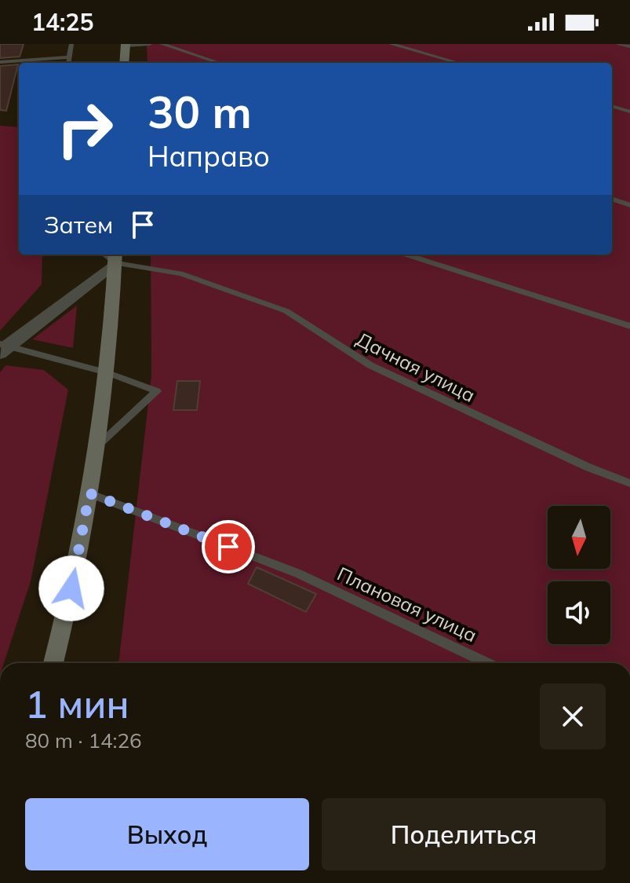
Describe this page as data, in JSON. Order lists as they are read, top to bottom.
{
  "streets": {
    "lane": ["Дачная улица", "Плановая улица"]
  },
  "north": "bottom",
  "page": {
    "status": "14:25",
    "turn": ["30 m", "Направо"],
    "then": "Затем",
    "heading": ["1 мин", "80 m · 14:26"],
    "buttons": ["Выход", "Поделиться"]
  }
}
